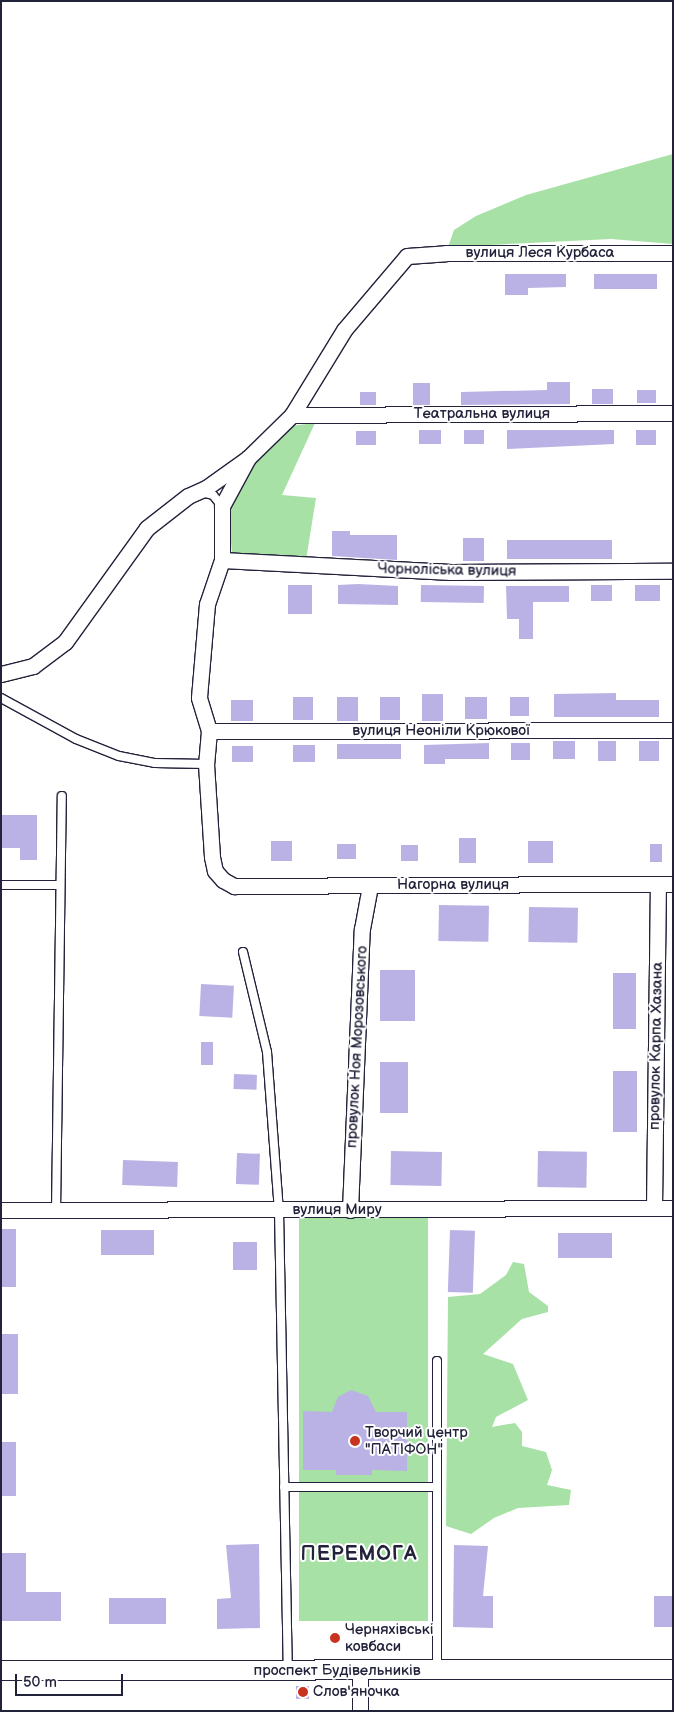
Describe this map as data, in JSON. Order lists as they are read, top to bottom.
{
  "streets": {
    "street": [
      "вулиця Леся Курбаса",
      "Театральна вулиця",
      "Чорноліська вулиця",
      "вулиця Неоніли Крюкової",
      "Нагорна вулиця",
      "провулок Карпа Хазана",
      "провулок Ноя Морозовського",
      "вулиця Миру",
      "проспект Будівельників"
    ]
  },
  "crossings": [
    ["вулиця Леся Курбаса", "Театральна вулиця"],
    ["Нагорна вулиця", "провулок Карпа Хазана"],
    ["Нагорна вулиця", "провулок Ноя Морозовського"],
    ["провулок Карпа Хазана", "вулиця Миру"],
    ["провулок Ноя Морозовського", "вулиця Миру"]
  ],
  "districts": ["ПЕРЕМОГА"],
  "places": ["Творчий центр \"ПАТІФОН\"", "Черняхівські ковбаси", "Слов'яночка"],
  "scale_bar": "50 m"
}
